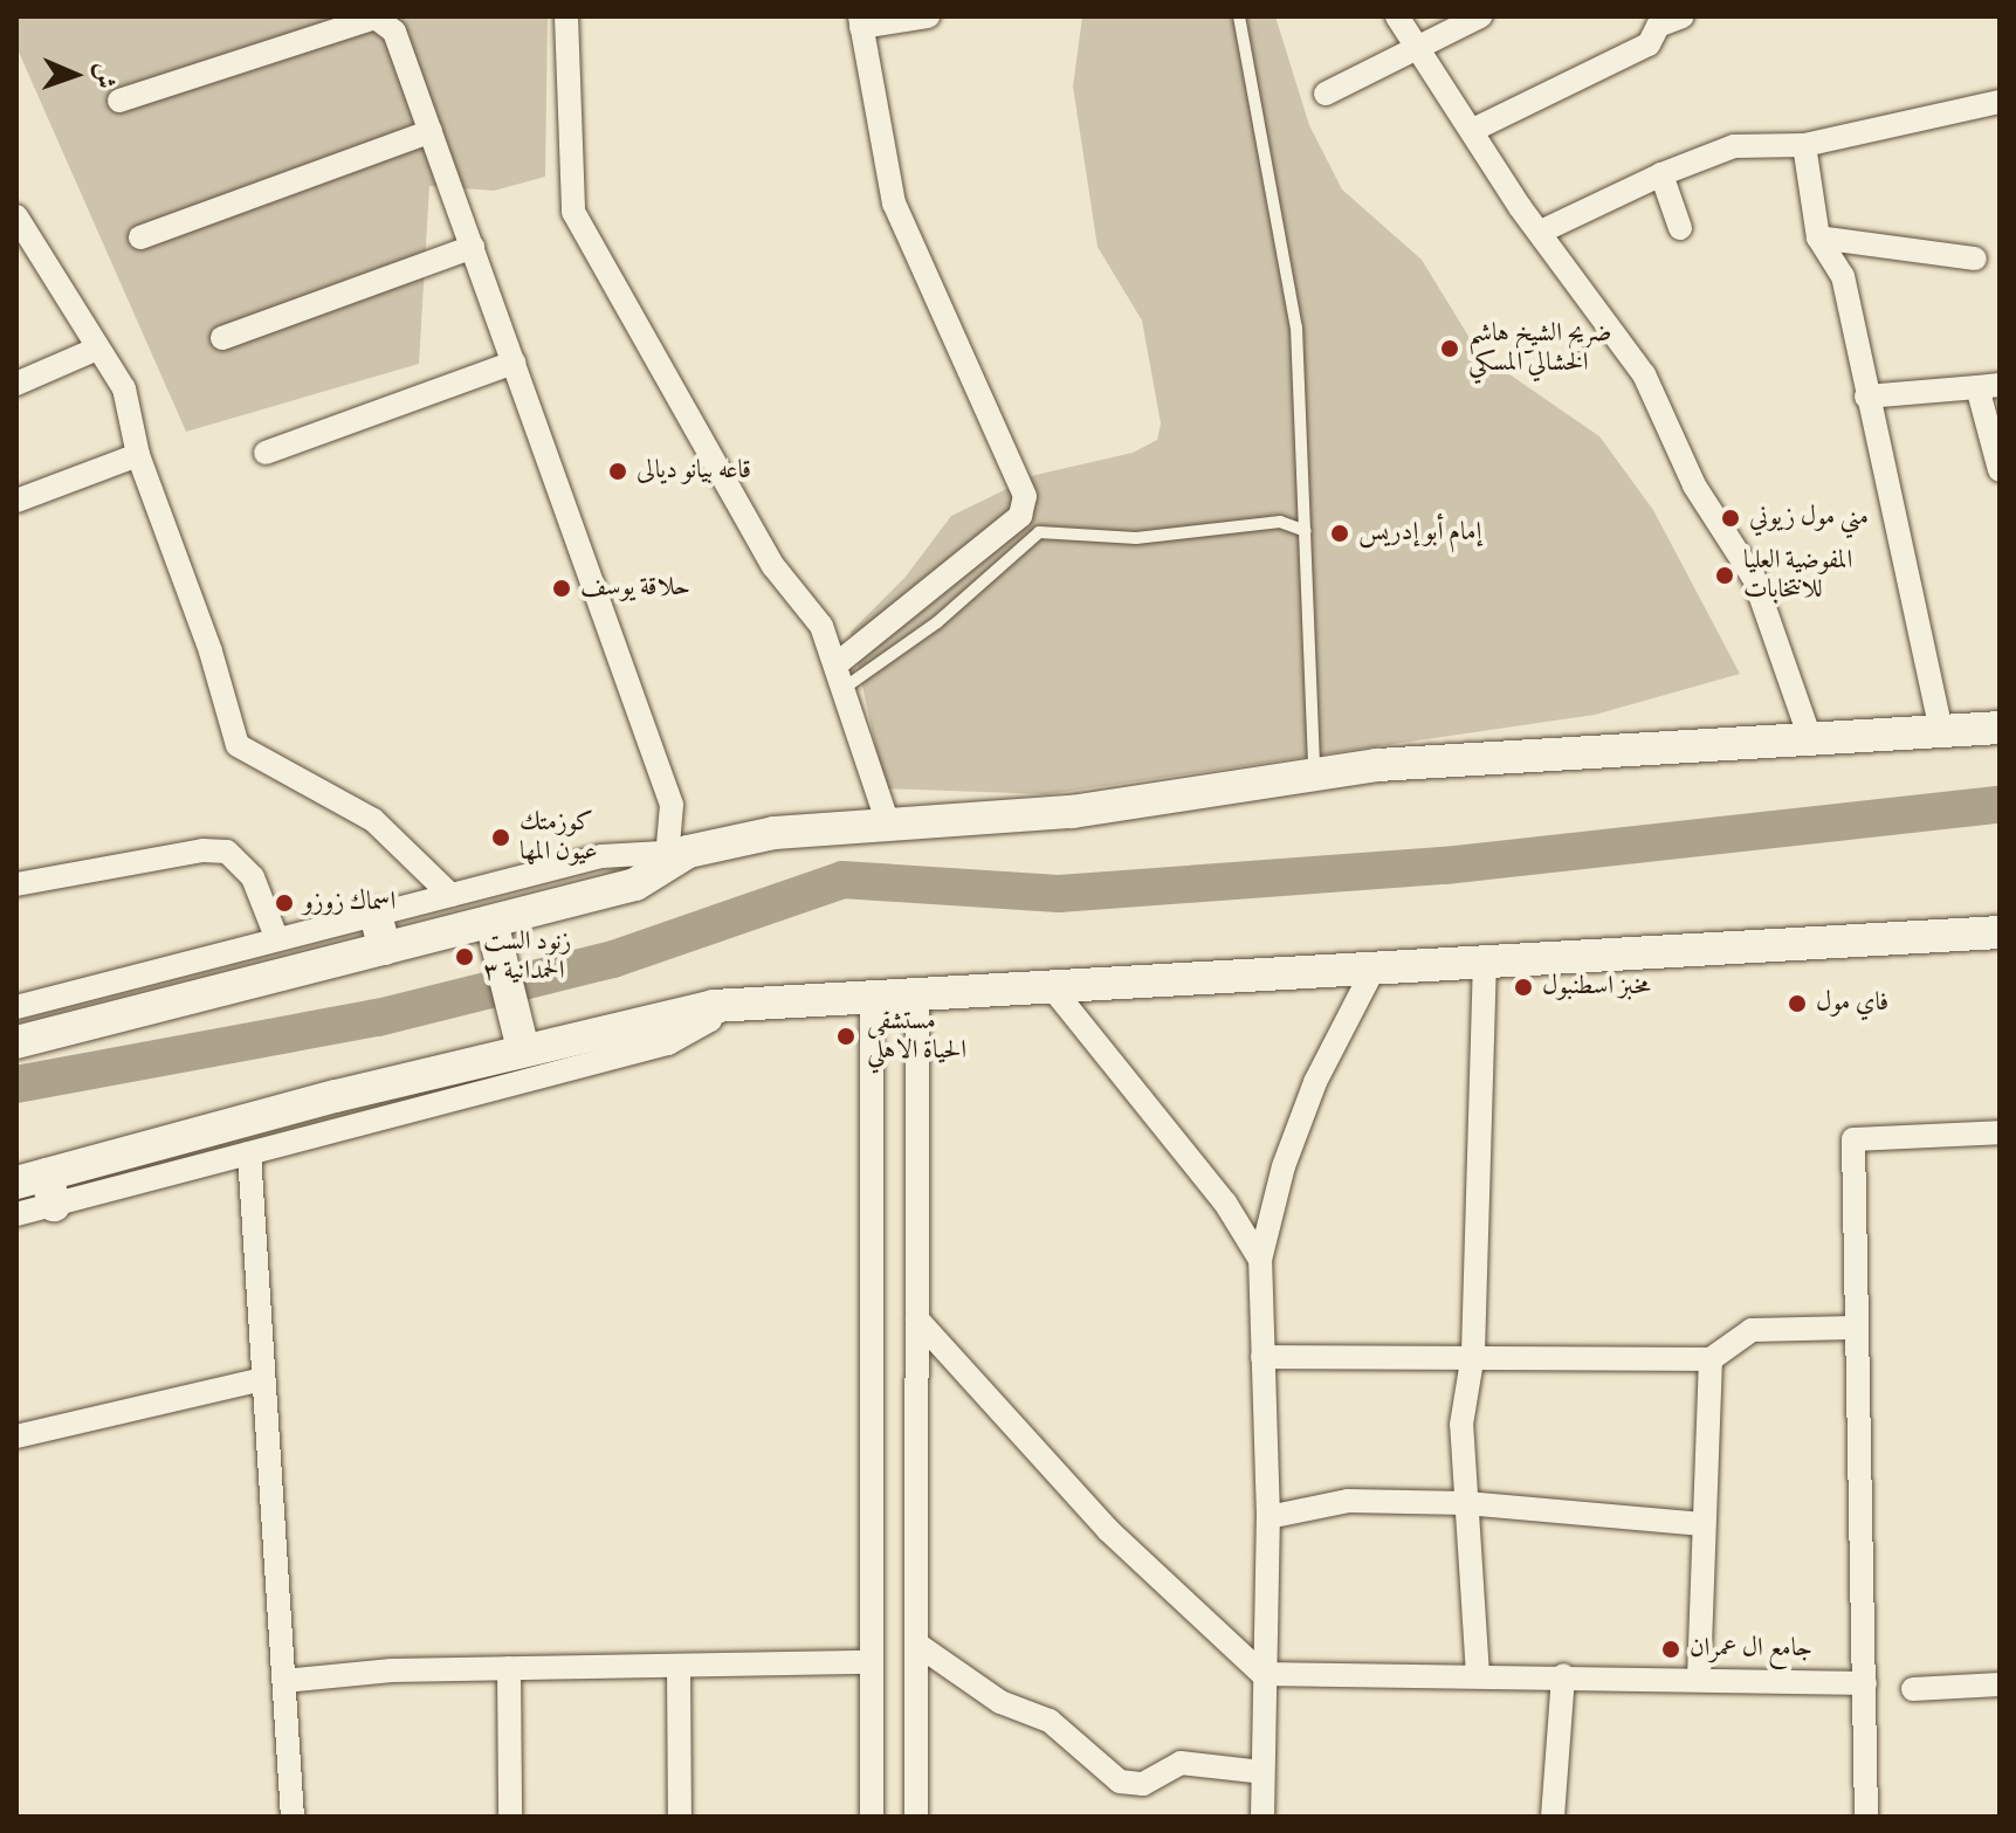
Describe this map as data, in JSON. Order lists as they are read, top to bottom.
{
  "places": [
    "ضريح الشيخ هاشم الخشالي المسكي",
    "قاعه بيانو ديالى",
    "مني مول زيوني",
    "إمام أبو إدريس",
    "المفوضية العليا للانتخابات",
    "حلاقة يوسف",
    "كوزمتك عيون المها",
    "اسماك زوزو",
    "زنود الست الحمدانية ٣",
    "مخبز اسطنبول",
    "فاي مول",
    "مستشفى الحياة الاهلي",
    "جامع ال عمران"
  ],
  "north": "right"
}
